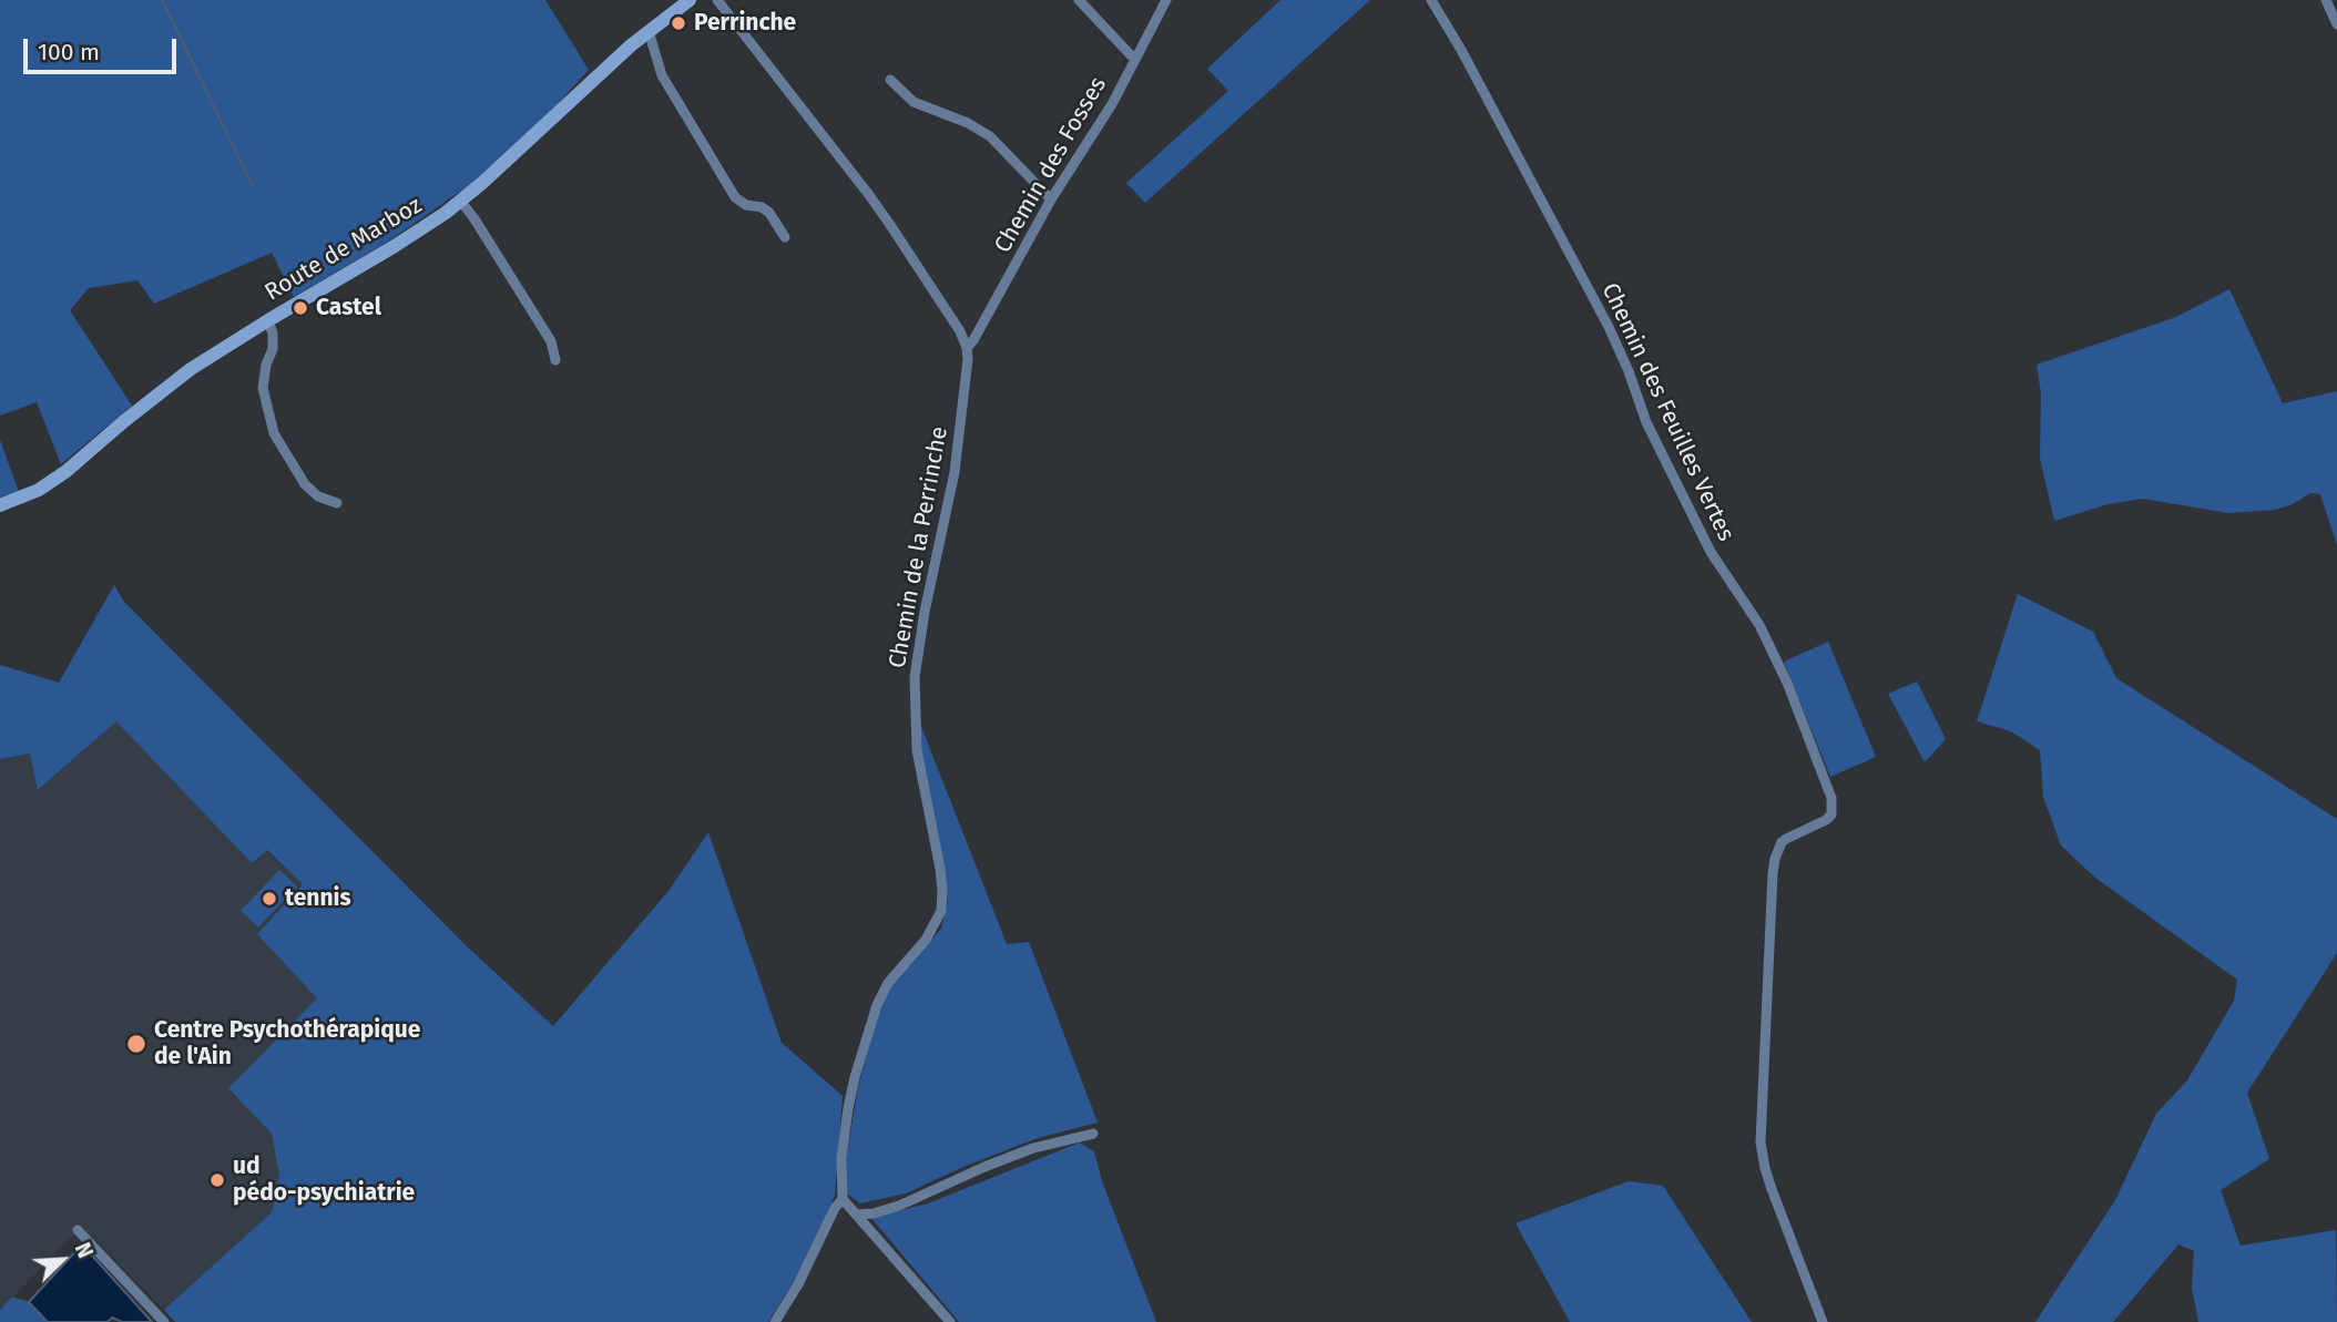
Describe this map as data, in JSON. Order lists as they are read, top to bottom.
{
  "streets": {
    "main road": ["Route de Marboz"],
    "street": ["Chemin des Fosses", "Chemin des Feuilles Vertes", "Chemin de la Perrinche"]
  },
  "crossings": [
    ["Chemin des Fosses", "Chemin de la Perrinche"]
  ],
  "places": [
    "Perrinche",
    "Castel",
    "tennis",
    "Centre Psychothérapique de l'Ain",
    "ud pédo-psychiatrie"
  ],
  "scale_bar": "100 m",
  "north": "top right"
}
